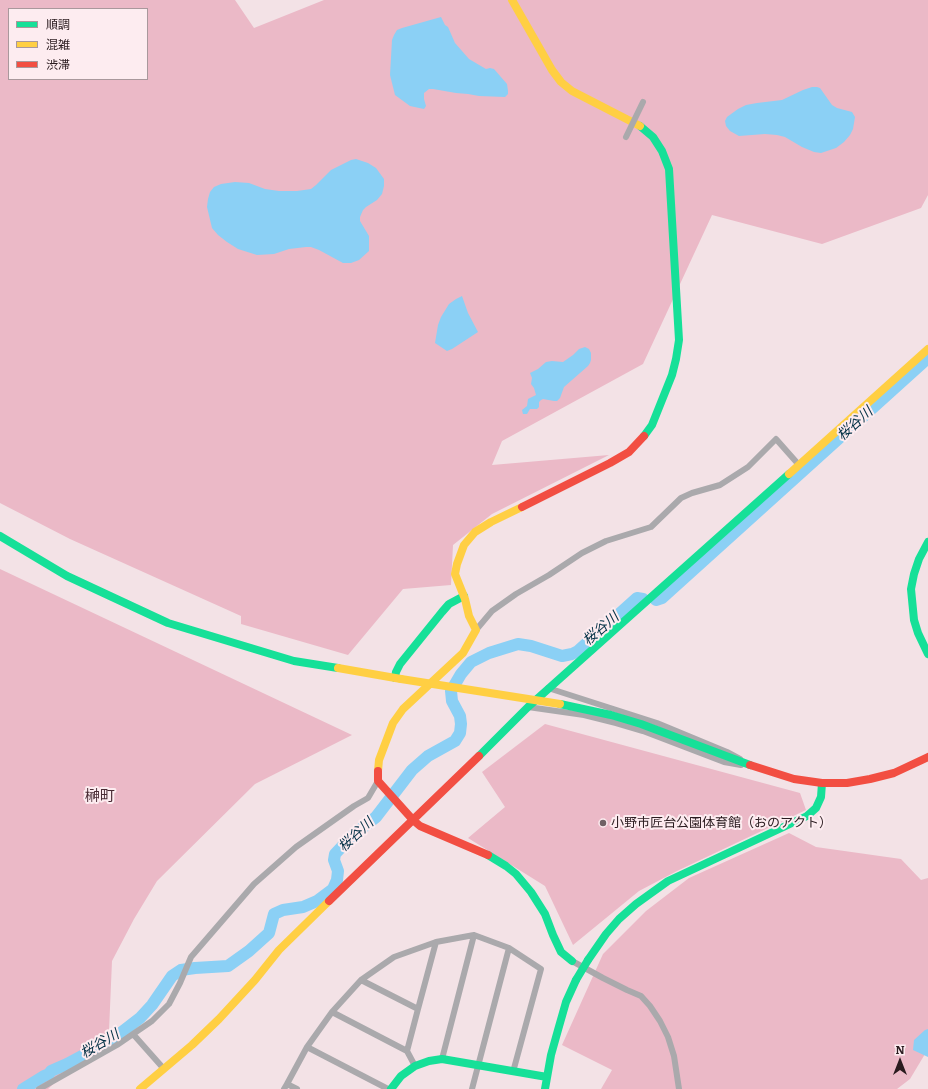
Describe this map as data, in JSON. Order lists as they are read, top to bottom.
{
  "districts": ["榊町"],
  "water": ["桜谷川"],
  "places": ["小野市匠台公園体育館（おのアクト）"],
  "legend": ["順調", "混雑", "渋滞"],
  "north": "top"
}
